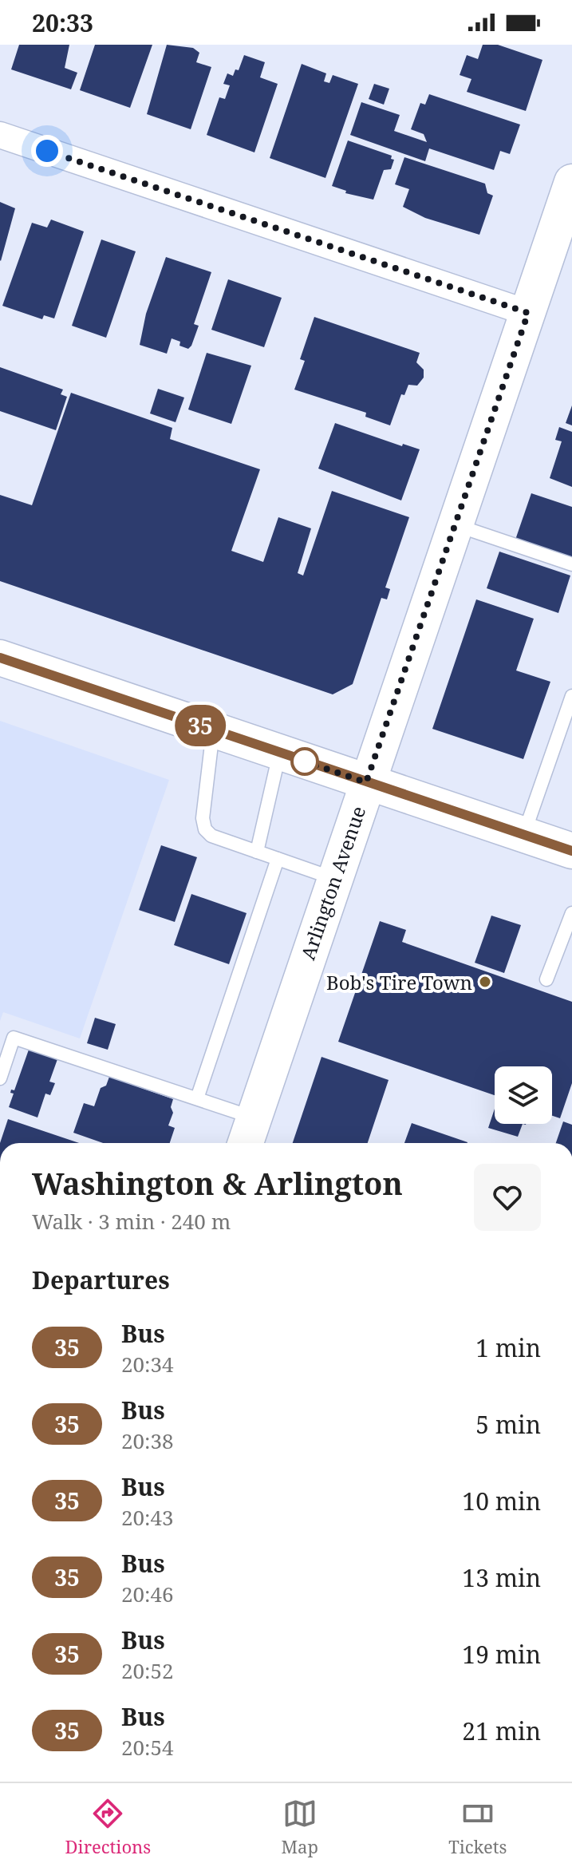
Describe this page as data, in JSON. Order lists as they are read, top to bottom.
{
  "streets": {
    "main road": ["Arlington Avenue"]
  },
  "places": ["Bob's Tire Town"],
  "lines": ["bus line 35"],
  "page": {
    "status": "20:33",
    "on_map": "35",
    "heading": [
      ["Washington & Arlington", "Walk · 3 min · 240 m"],
      "Departures"
    ],
    "list": [
      {
        "mark": "35",
        "name": "Bus",
        "note": "20:34",
        "value": "1 min"
      },
      {
        "mark": "35",
        "name": "Bus",
        "note": "20:38",
        "value": "5 min"
      },
      {
        "mark": "35",
        "name": "Bus",
        "note": "20:43",
        "value": "10 min"
      },
      {
        "mark": "35",
        "name": "Bus",
        "note": "20:46",
        "value": "13 min"
      },
      {
        "mark": "35",
        "name": "Bus",
        "note": "20:52",
        "value": "19 min"
      },
      {
        "mark": "35",
        "name": "Bus",
        "note": "20:54",
        "value": "21 min"
      }
    ],
    "tabs": ["Directions", "Map", "Tickets"]
  }
}
